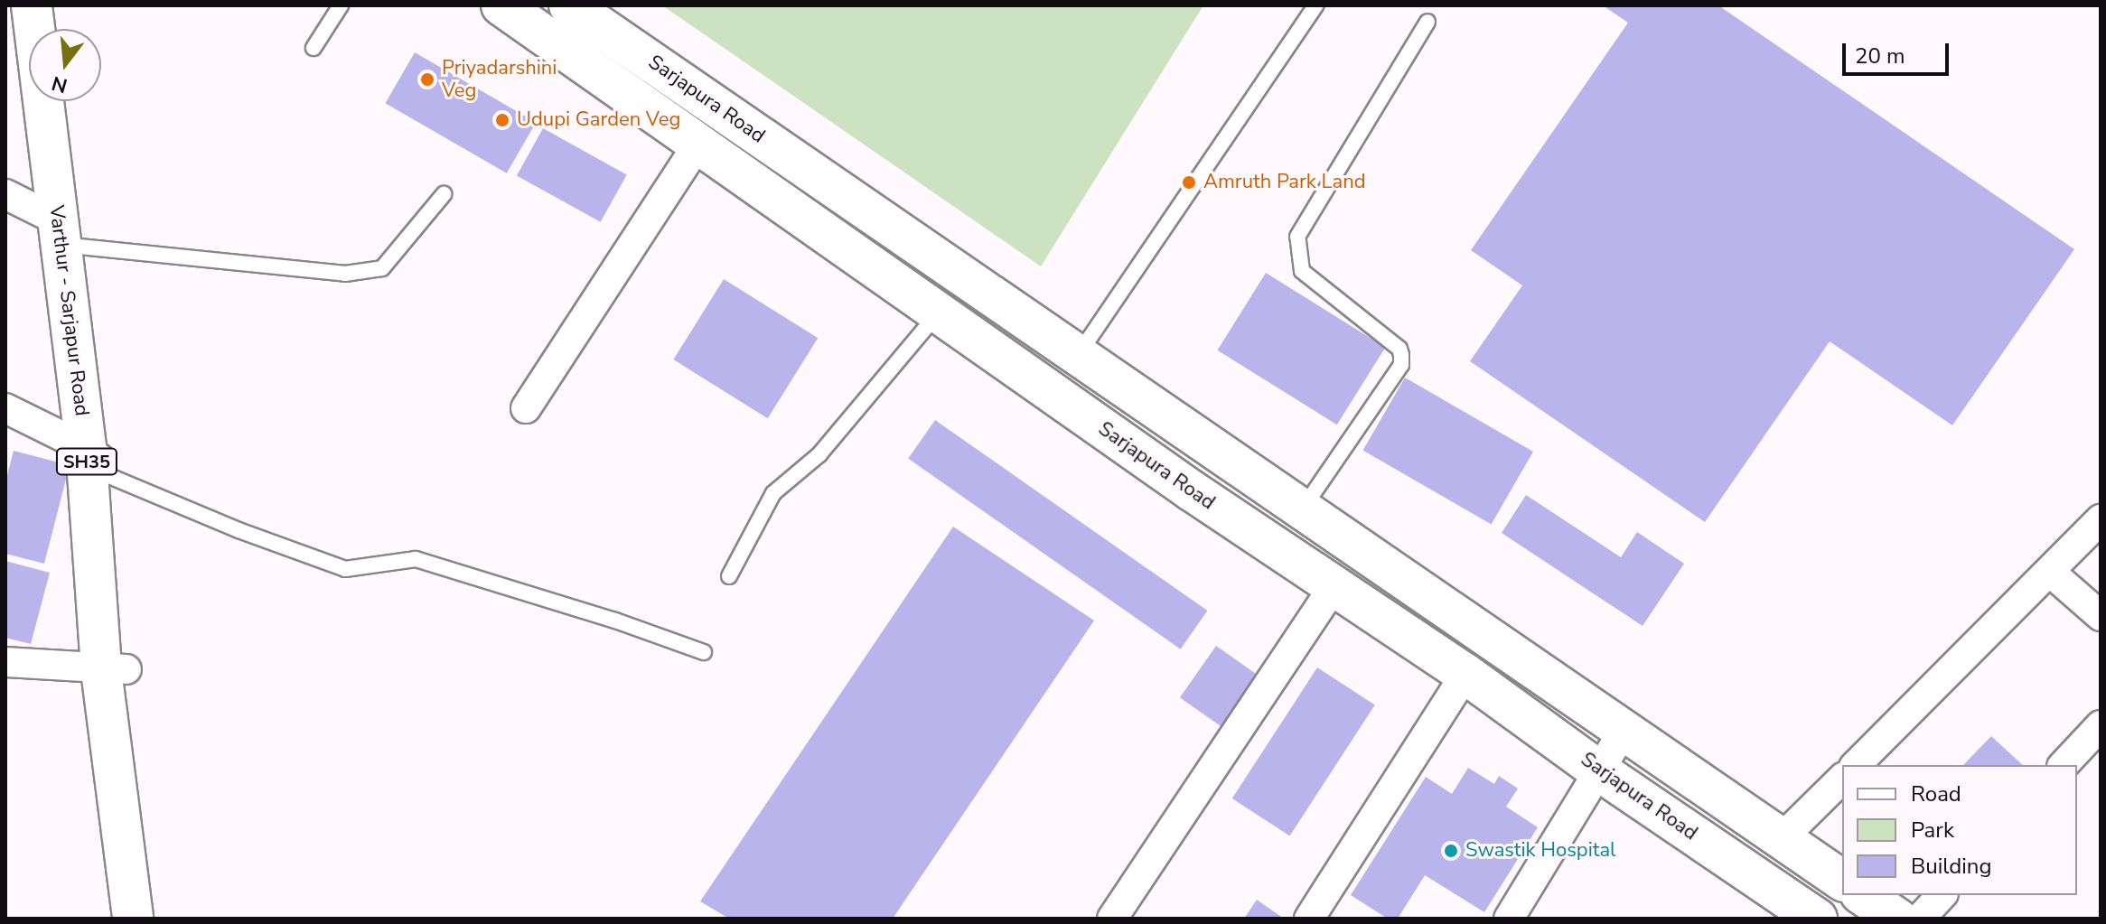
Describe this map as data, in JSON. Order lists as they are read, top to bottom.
{
  "streets": {
    "main road": ["Sarjapura Road", "Varthur - Sarjapur Road", "SH35"]
  },
  "places": [
    "Priyadarshini Veg",
    "Udupi Garden Veg",
    "Amruth Park Land",
    "Swastik Hospital"
  ],
  "legend": ["Road", "Park", "Building"],
  "scale_bar": "20 m",
  "north": "bottom"
}
